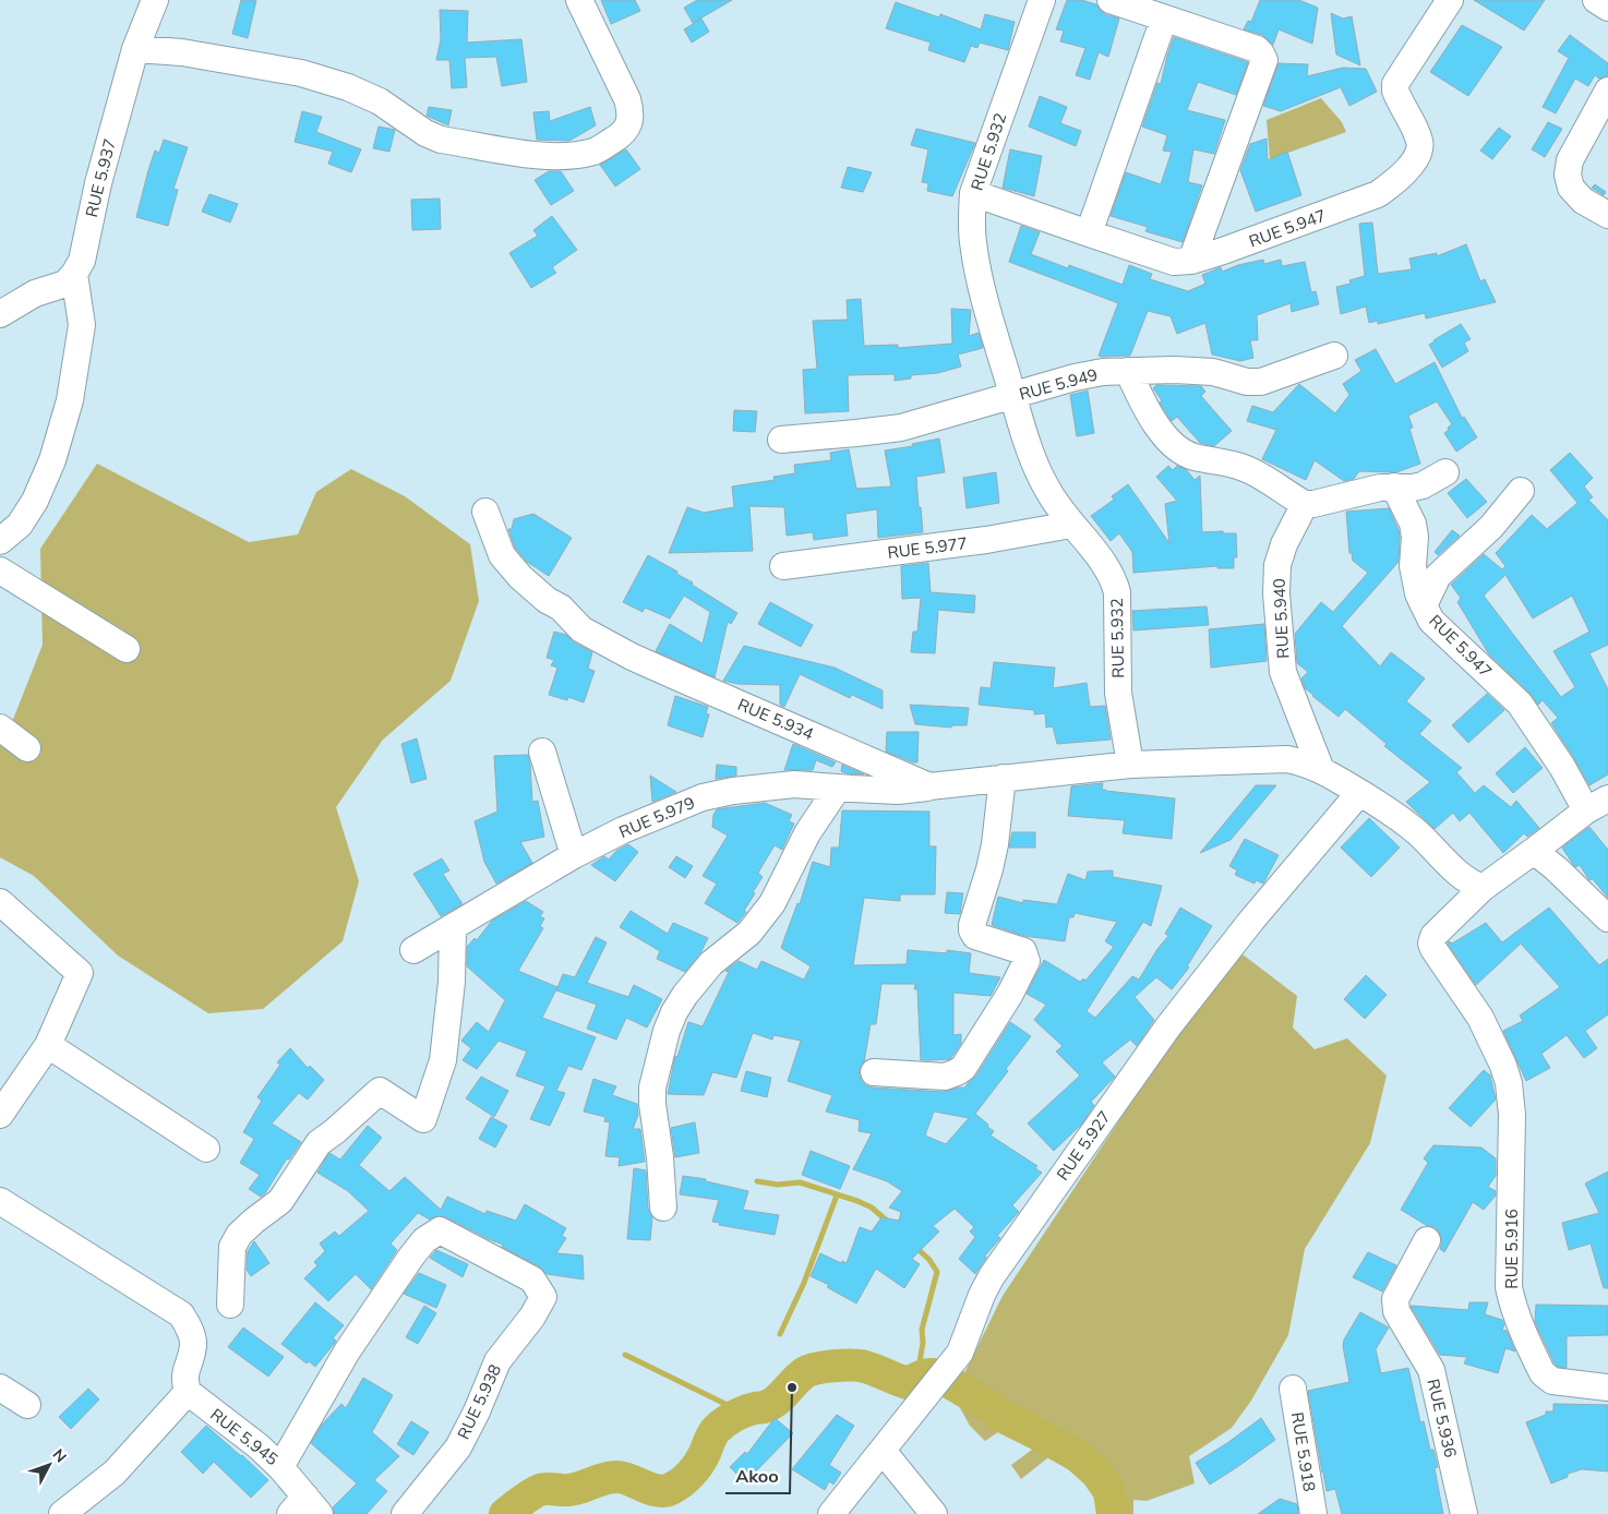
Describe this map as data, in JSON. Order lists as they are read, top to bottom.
{
  "streets": {
    "street": [
      "RUE 5.932",
      "RUE 5.937",
      "RUE 5.947",
      "RUE 5.949",
      "RUE 5.977",
      "RUE 5.940",
      "RUE 5.934",
      "RUE 5.979",
      "RUE 5.927",
      "RUE 5.916",
      "RUE 5.938",
      "RUE 5.936",
      "RUE 5.945",
      "RUE 5.918"
    ]
  },
  "crossings": [
    ["RUE 5.932", "RUE 5.947"],
    ["RUE 5.932", "RUE 5.949"],
    ["RUE 5.932", "RUE 5.977"],
    ["RUE 5.934", "RUE 5.979"],
    ["RUE 5.938", "RUE 5.945"]
  ],
  "places": ["Akoo"],
  "north": "top right"
}
